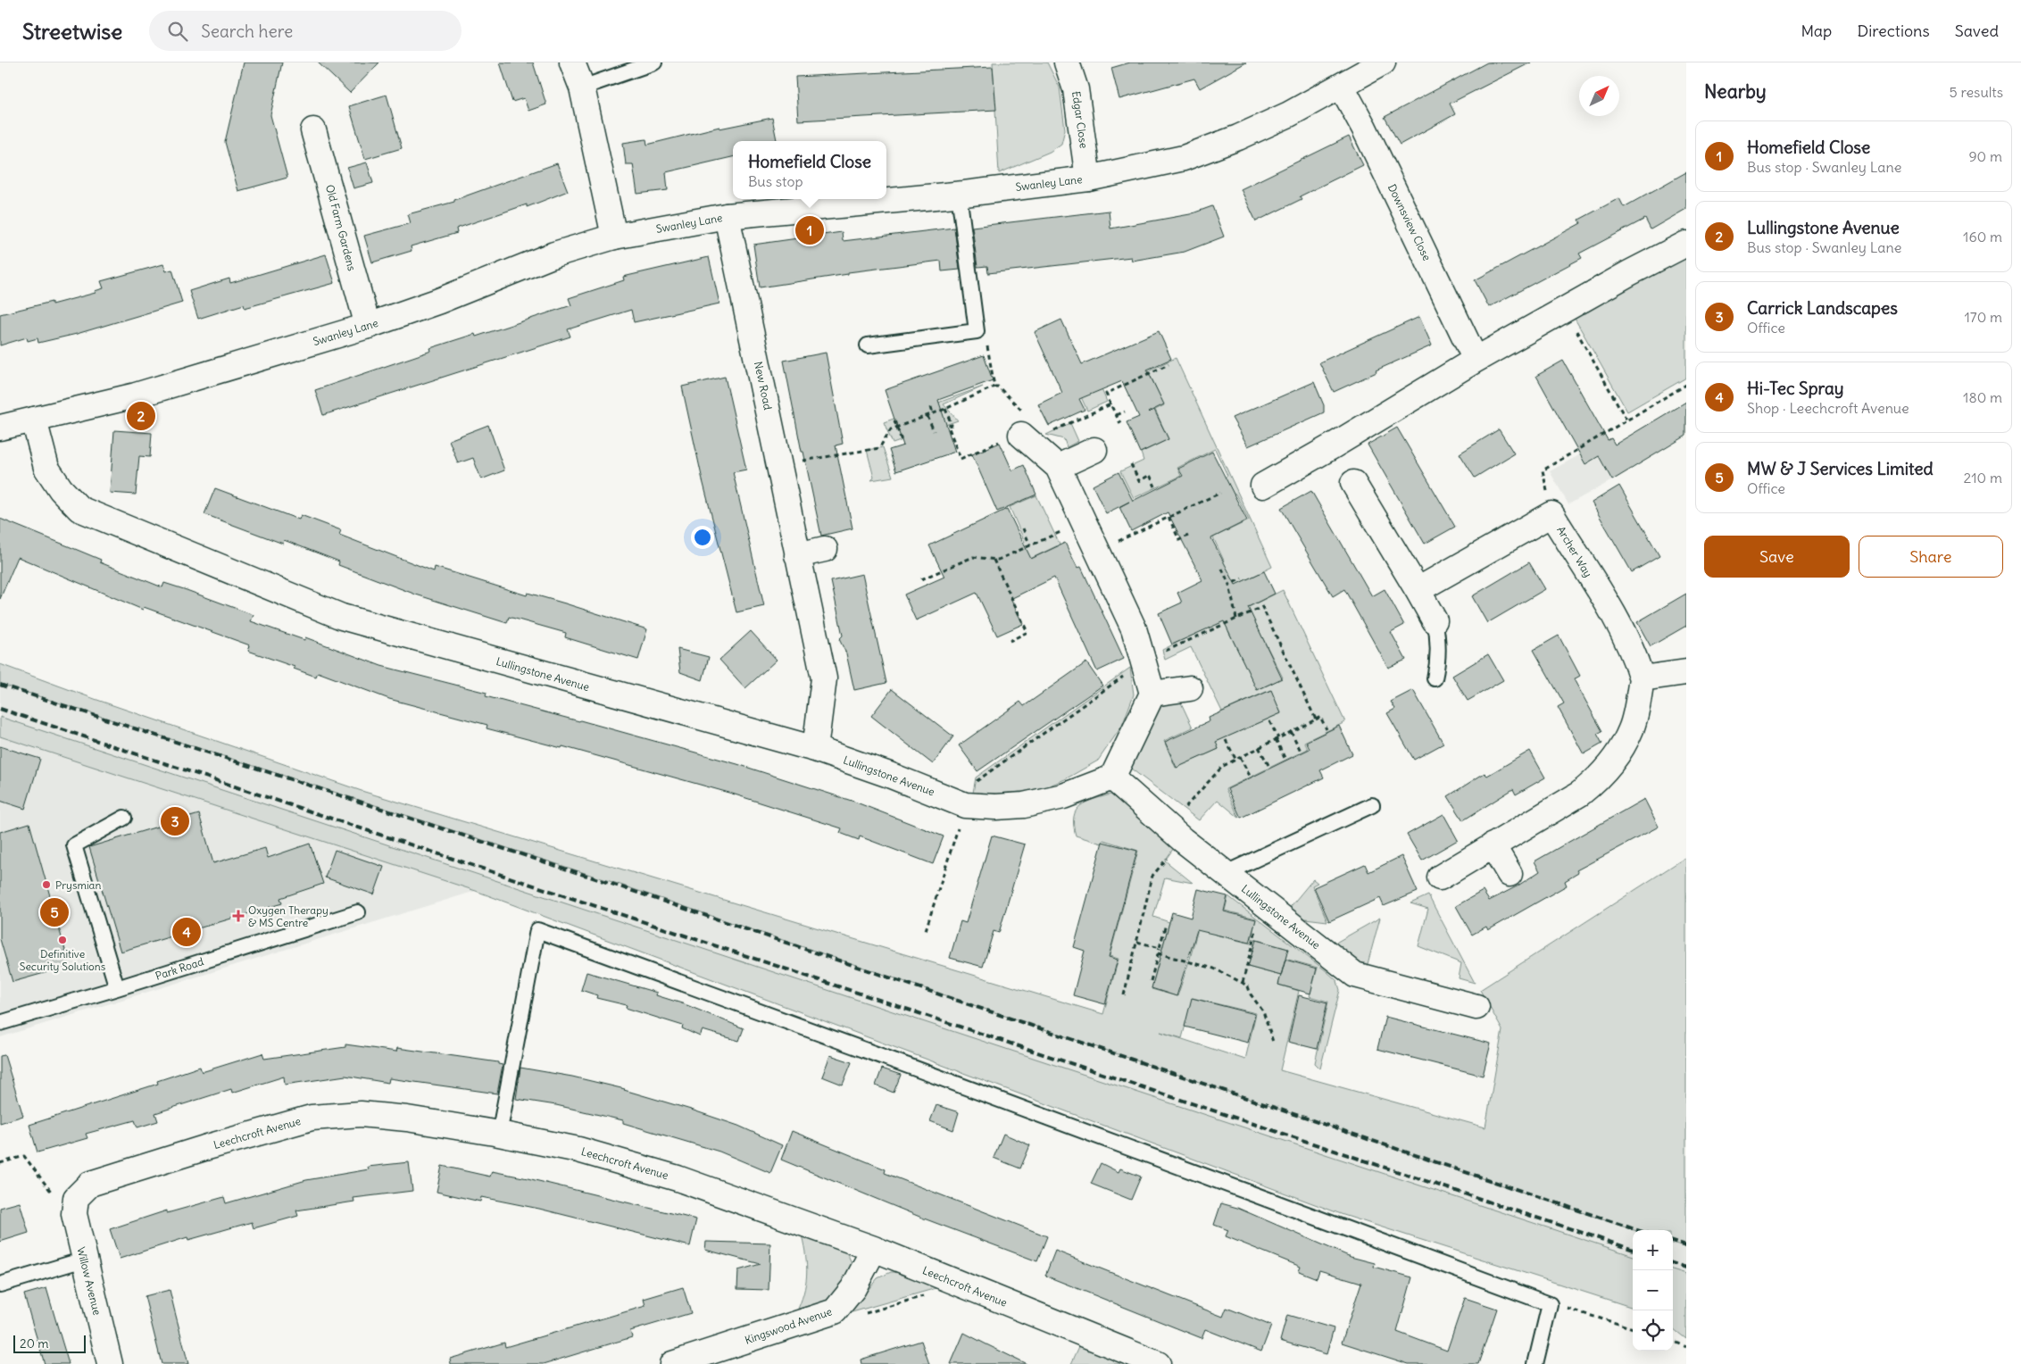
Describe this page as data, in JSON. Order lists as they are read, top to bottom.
{
  "streets": {
    "street": [
      "Edgar Close",
      "Swanley Lane",
      "Downsview Close",
      "Old Farm Gardens",
      "New Road",
      "Archer Way",
      "Lullingstone Avenue",
      "Leechcroft Avenue",
      "Willow Avenue",
      "Kingswood Avenue"
    ],
    "lane": ["Park Road"]
  },
  "crossings": [
    ["Edgar Close", "Swanley Lane"],
    ["Swanley Lane", "Downsview Close"],
    ["Swanley Lane", "Old Farm Gardens"],
    ["Swanley Lane", "New Road"],
    ["Swanley Lane", "Lullingstone Avenue"],
    ["New Road", "Lullingstone Avenue"],
    ["Leechcroft Avenue", "Willow Avenue"],
    ["Leechcroft Avenue", "Kingswood Avenue"]
  ],
  "places": {
    "other": ["Prysmian", "Definitive Security Solutions"],
    "health": ["Oxygen Therapy & MS Centre"]
  },
  "scale_bar": "20 m",
  "north": "top right",
  "page": {
    "header": "Streetwise",
    "search": "Search here",
    "nav": ["Map", "Directions", "Saved"],
    "heading": ["Nearby", "5 results"],
    "list": [
      {
        "mark": "1",
        "name": "Homefield Close",
        "note": "Bus stop · Swanley Lane",
        "value": "90 m"
      },
      {
        "mark": "2",
        "name": "Lullingstone Avenue",
        "note": "Bus stop · Swanley Lane",
        "value": "160 m"
      },
      {
        "mark": "3",
        "name": "Carrick Landscapes",
        "note": "Office",
        "value": "170 m"
      },
      {
        "mark": "4",
        "name": "Hi-Tec Spray",
        "note": "Shop · Leechcroft Avenue",
        "value": "180 m"
      },
      {
        "mark": "5",
        "name": "MW & J Services Limited",
        "note": "Office",
        "value": "210 m"
      }
    ],
    "popup": ["Homefield Close", "Bus stop"],
    "pins": [
      "1",
      "2",
      "3",
      "5",
      "4"
    ],
    "buttons": ["Save", "Share"],
    "map_buttons": ["+", "−"],
    "scale": "20 m"
  }
}
